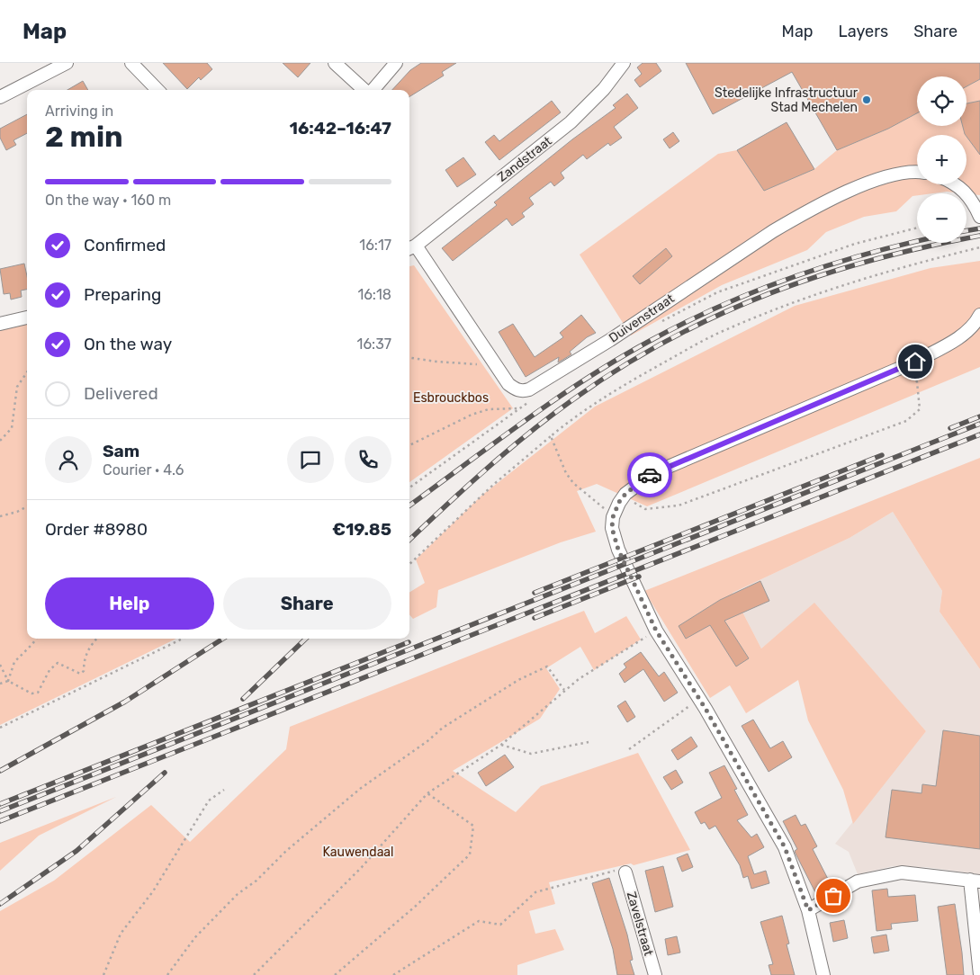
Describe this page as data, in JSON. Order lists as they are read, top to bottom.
{
  "streets": {
    "street": ["Zandstraat", "Duivenstraat", "Zavelstraat"]
  },
  "crossings": [
    ["Zandstraat", "Duivenstraat"]
  ],
  "parks": ["Esbrouckbos", "Kauwendaal"],
  "places": ["Stedelijke Infrastructuur Stad Mechelen"],
  "page": {
    "header": "Map",
    "nav": ["Map", "Layers", "Share"],
    "map_buttons": ["+", "−"],
    "heading": ["2 min", "Arriving in", "16:42–16:47"],
    "panel": [
      "Sam",
      "Courier · 4.6",
      "Order #8980",
      "€19.85"
    ],
    "bar": "On the way · 160 m",
    "list": [
      ["Confirmed", "16:17"],
      ["Preparing", "16:18"],
      ["On the way", "16:37"],
      "Delivered"
    ],
    "buttons": ["Help", "Share"]
  }
}
